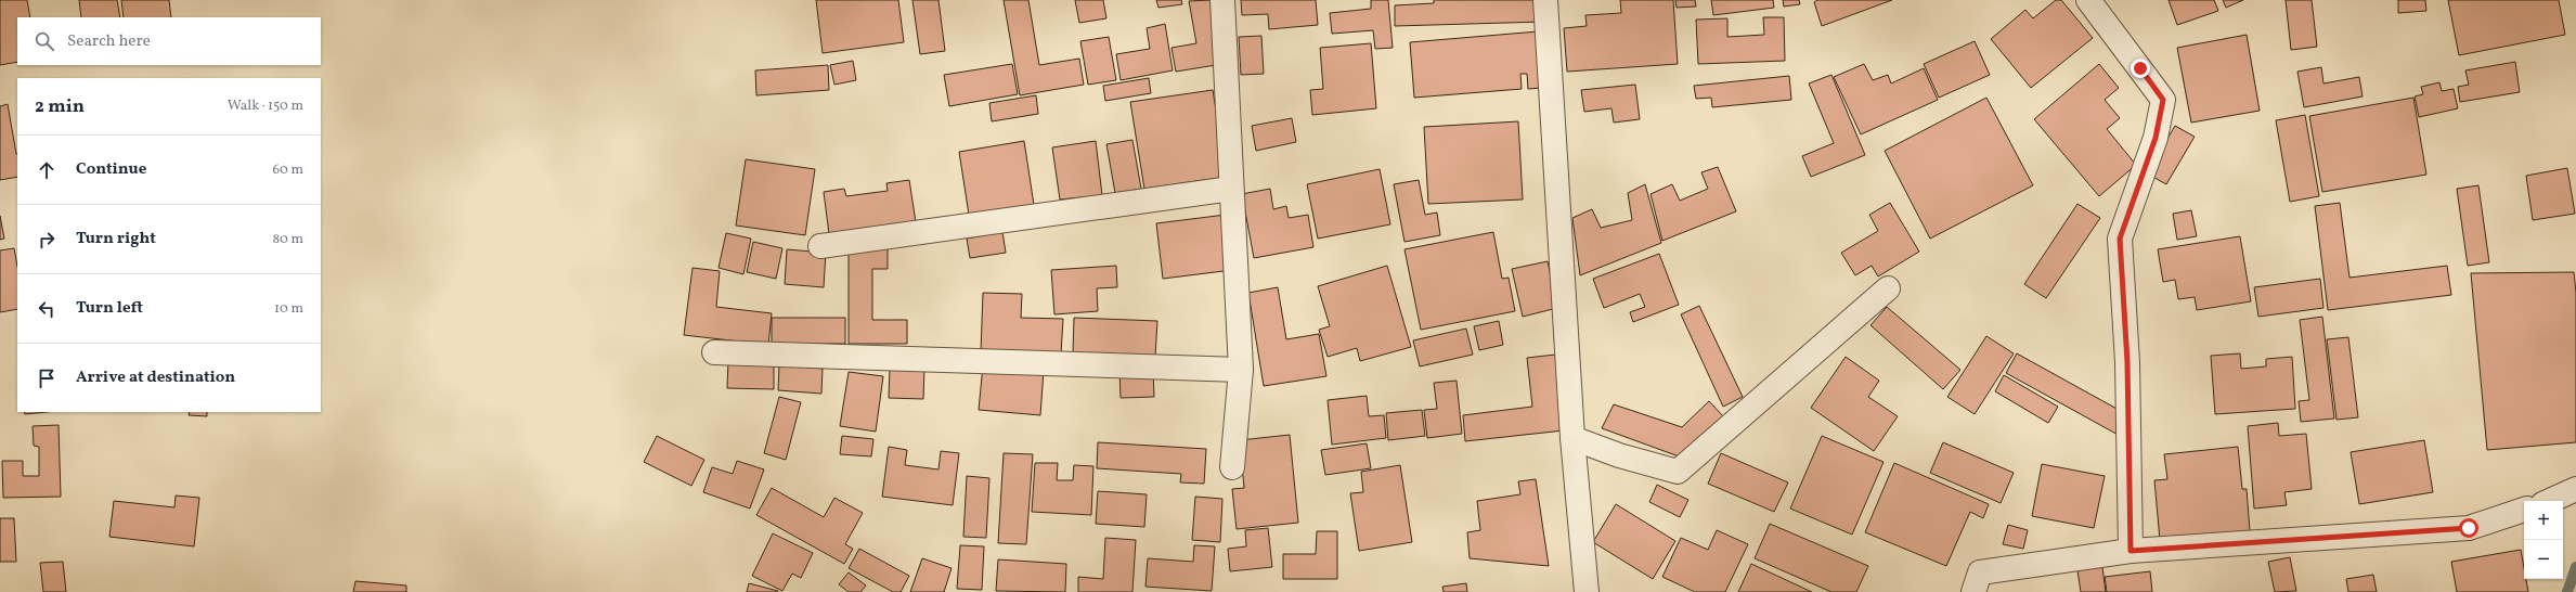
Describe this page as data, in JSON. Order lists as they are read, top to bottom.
{
  "page": {
    "search": "Search here",
    "heading": ["2 min", "Walk · 150 m"],
    "list": [
      ["Continue", "60 m"],
      ["Turn right", "80 m"],
      ["Turn left", "10 m"],
      "Arrive at destination"
    ],
    "map_buttons": ["+", "−"]
  }
}
